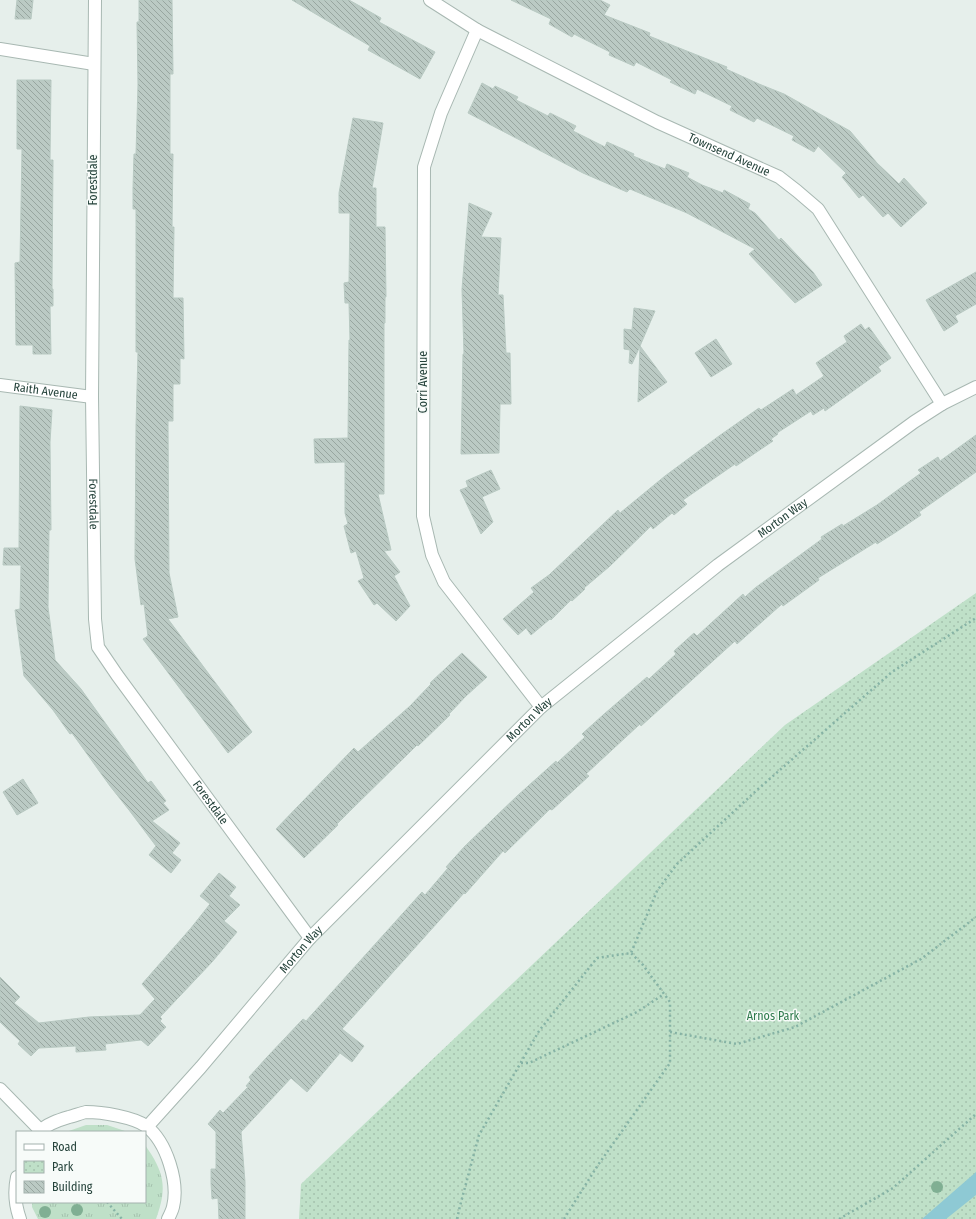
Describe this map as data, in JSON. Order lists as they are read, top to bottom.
{
  "streets": {
    "street": [
      "Townsend Avenue",
      "Forestdale",
      "Corri Avenue",
      "Raith Avenue",
      "Morton Way"
    ]
  },
  "crossings": [
    ["Townsend Avenue", "Corri Avenue"],
    ["Townsend Avenue", "Morton Way"],
    ["Forestdale", "Raith Avenue"],
    ["Forestdale", "Morton Way"],
    ["Corri Avenue", "Morton Way"]
  ],
  "parks": ["Arnos Park"],
  "legend": ["Road", "Park", "Building"]
}
